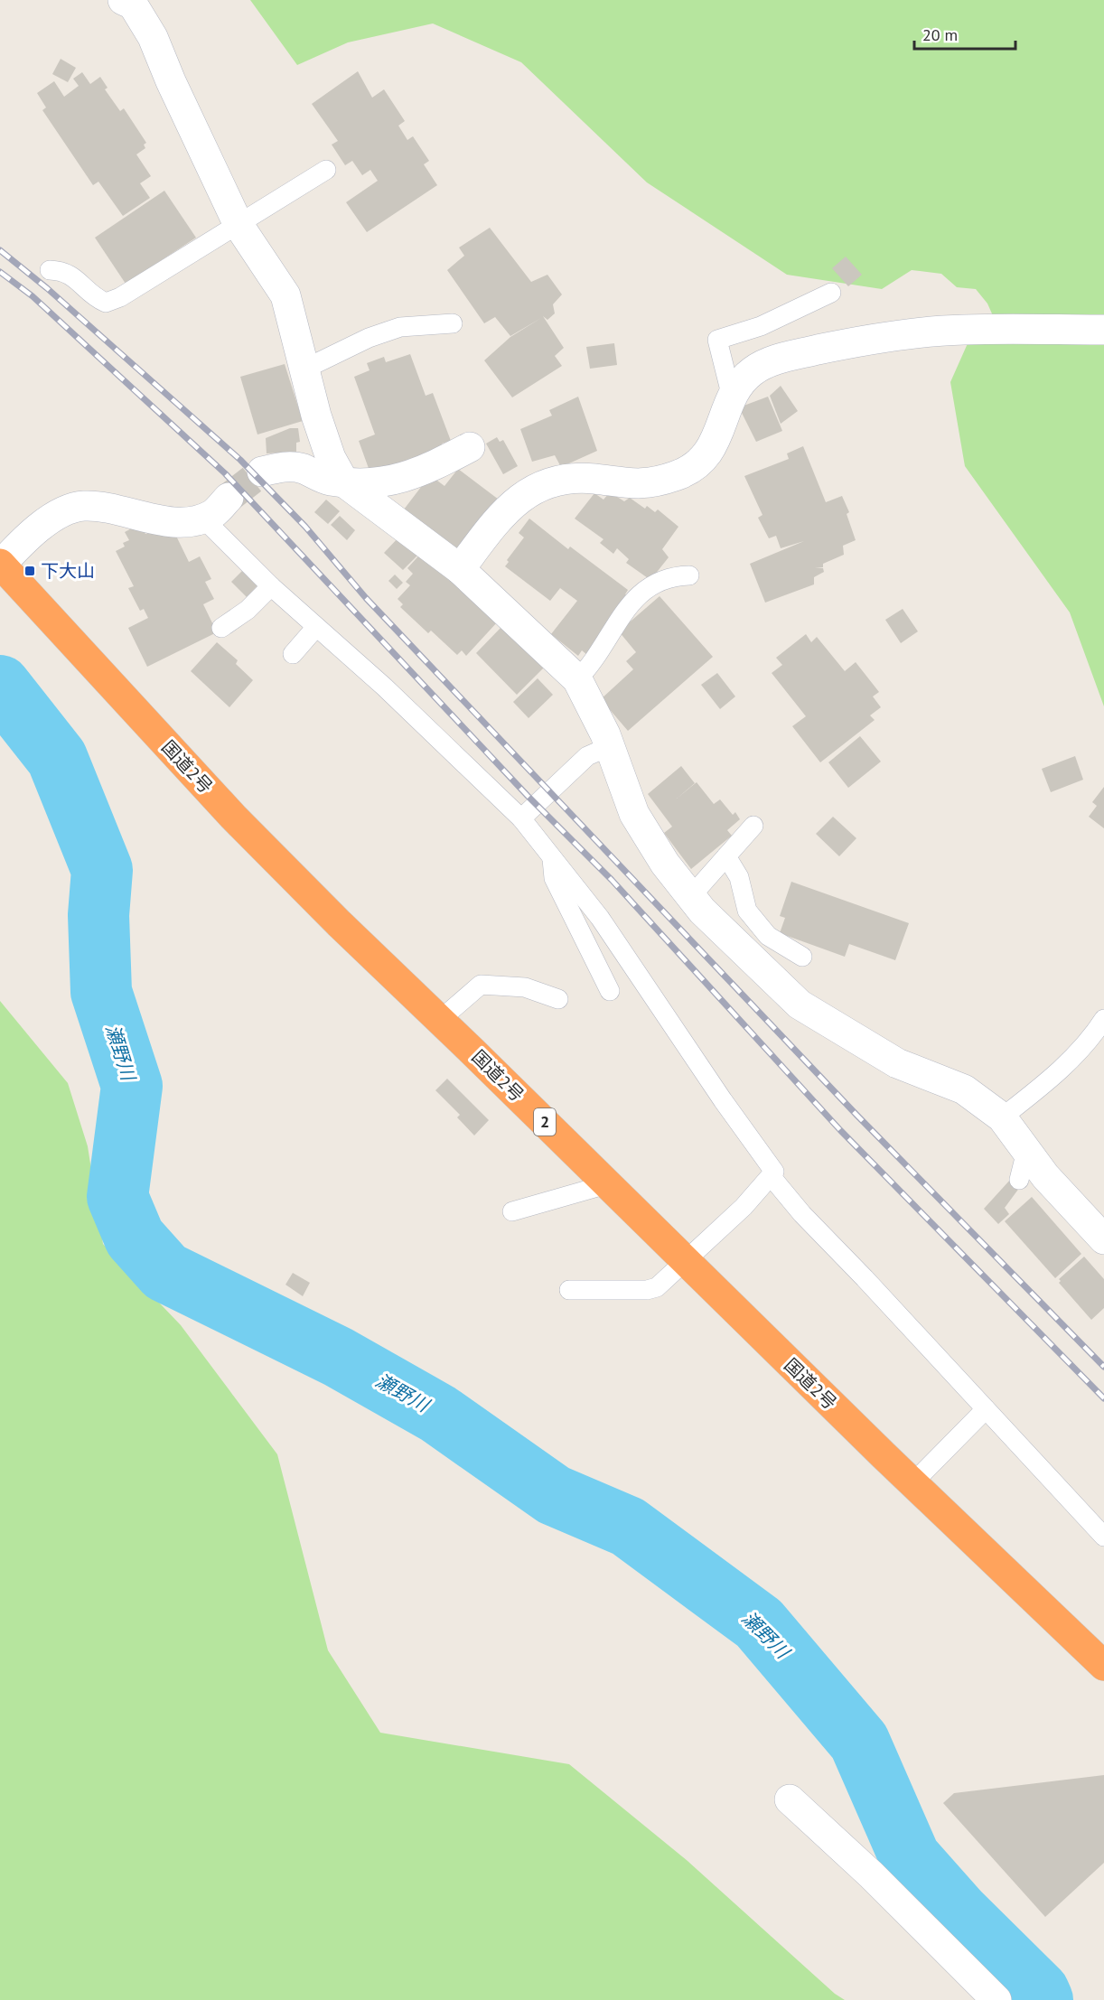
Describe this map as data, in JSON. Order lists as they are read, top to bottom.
{
  "streets": {
    "highway": ["国道2号", "2"]
  },
  "water": ["瀬野川"],
  "places": {
    "transit": ["下大山"]
  },
  "scale_bar": "20 m"
}
